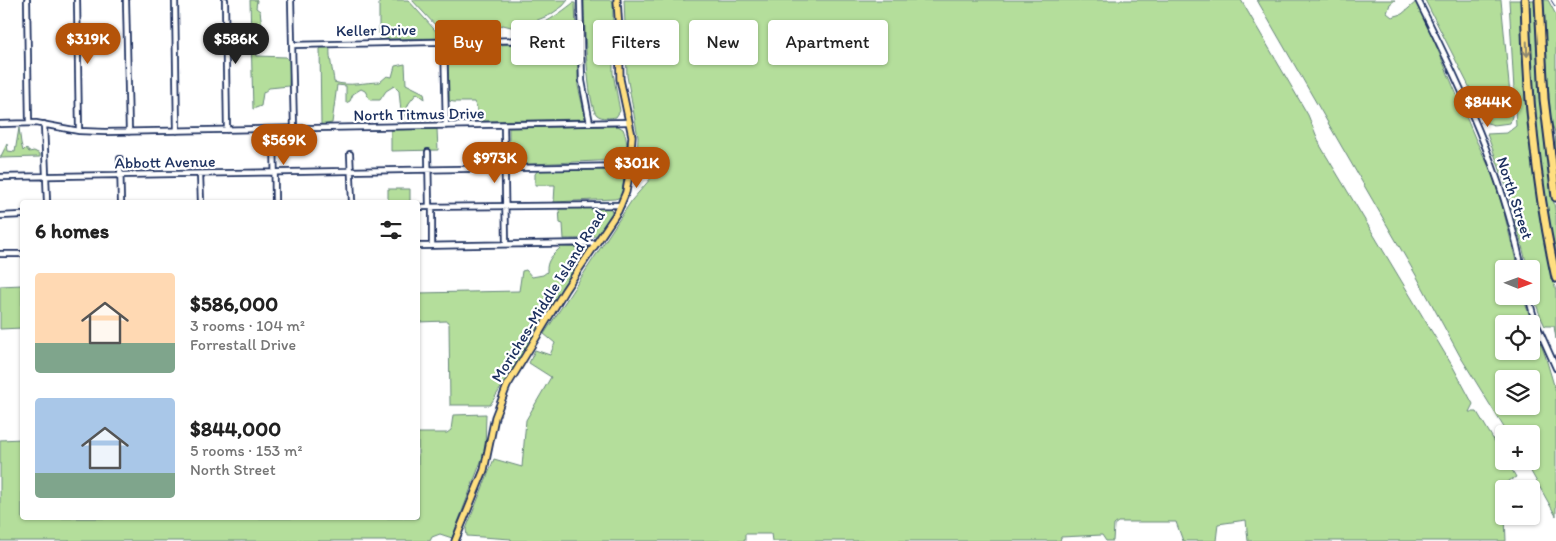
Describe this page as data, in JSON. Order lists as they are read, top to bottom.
{
  "streets": {
    "main road": ["Moriches-Middle Island Road"],
    "street": [
      "Keller Drive",
      "North Titmus Drive",
      "Abbott Avenue",
      "North Street"
    ]
  },
  "crossings": [
    ["North Titmus Drive", "Moriches-Middle Island Road"],
    ["Abbott Avenue", "Moriches-Middle Island Road"]
  ],
  "north": "right",
  "page": {
    "chip": [
      "Buy",
      "Rent",
      "Filters",
      "New",
      "Apartment"
    ],
    "price": [
      "$319K",
      "$586K",
      "$844K",
      "$569K",
      "$973K",
      "$301K"
    ],
    "heading": "6 homes",
    "map_buttons": ["+", "−"],
    "list": [
      {
        "name": "$586,000",
        "note": "3 rooms · 104 m² · Forrestall Drive"
      },
      {
        "name": "$844,000",
        "note": "5 rooms · 153 m² · North Street"
      }
    ]
  }
}
